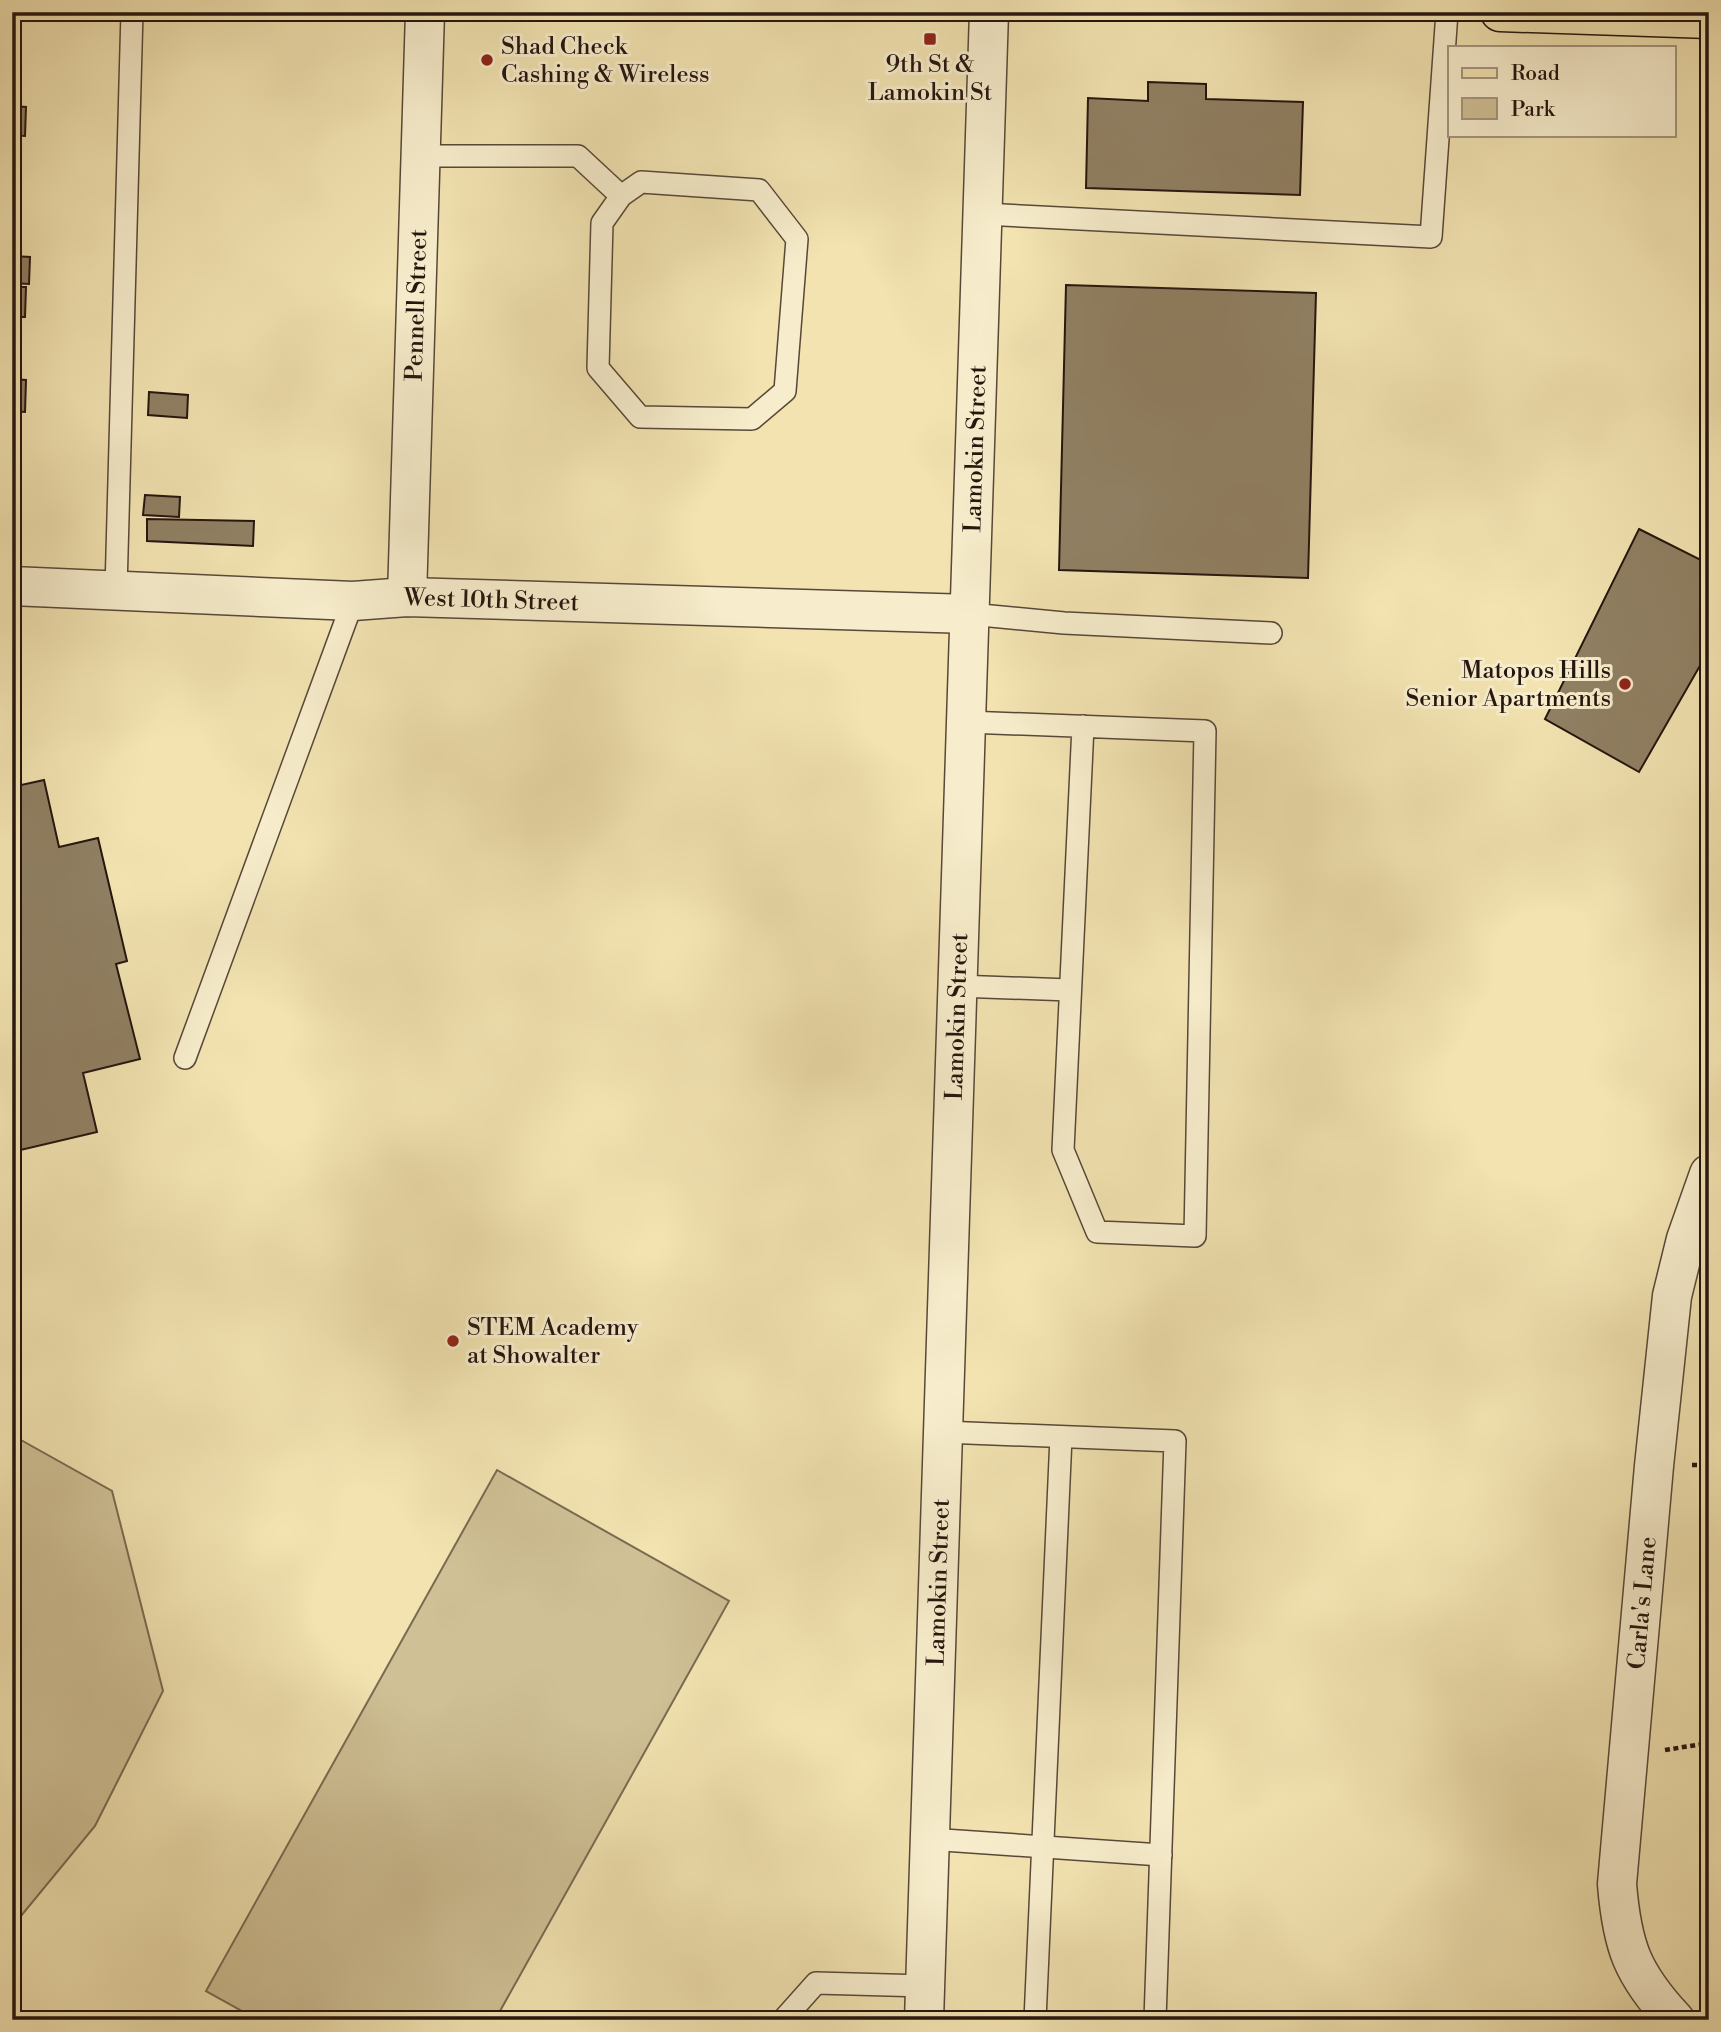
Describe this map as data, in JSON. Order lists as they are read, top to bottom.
{
  "streets": {
    "street": [
      "Pennell Street",
      "Lamokin Street",
      "West 10th Street",
      "Carla's Lane"
    ]
  },
  "crossings": [
    ["Pennell Street", "West 10th Street"],
    ["Lamokin Street", "West 10th Street"]
  ],
  "places": {
    "transit": ["9th St & Lamokin St"],
    "other": ["Shad Check Cashing & Wireless", "Matopos Hills Senior Apartments", "STEM Academy at Showalter"]
  },
  "legend": ["Road", "Park"]
}
